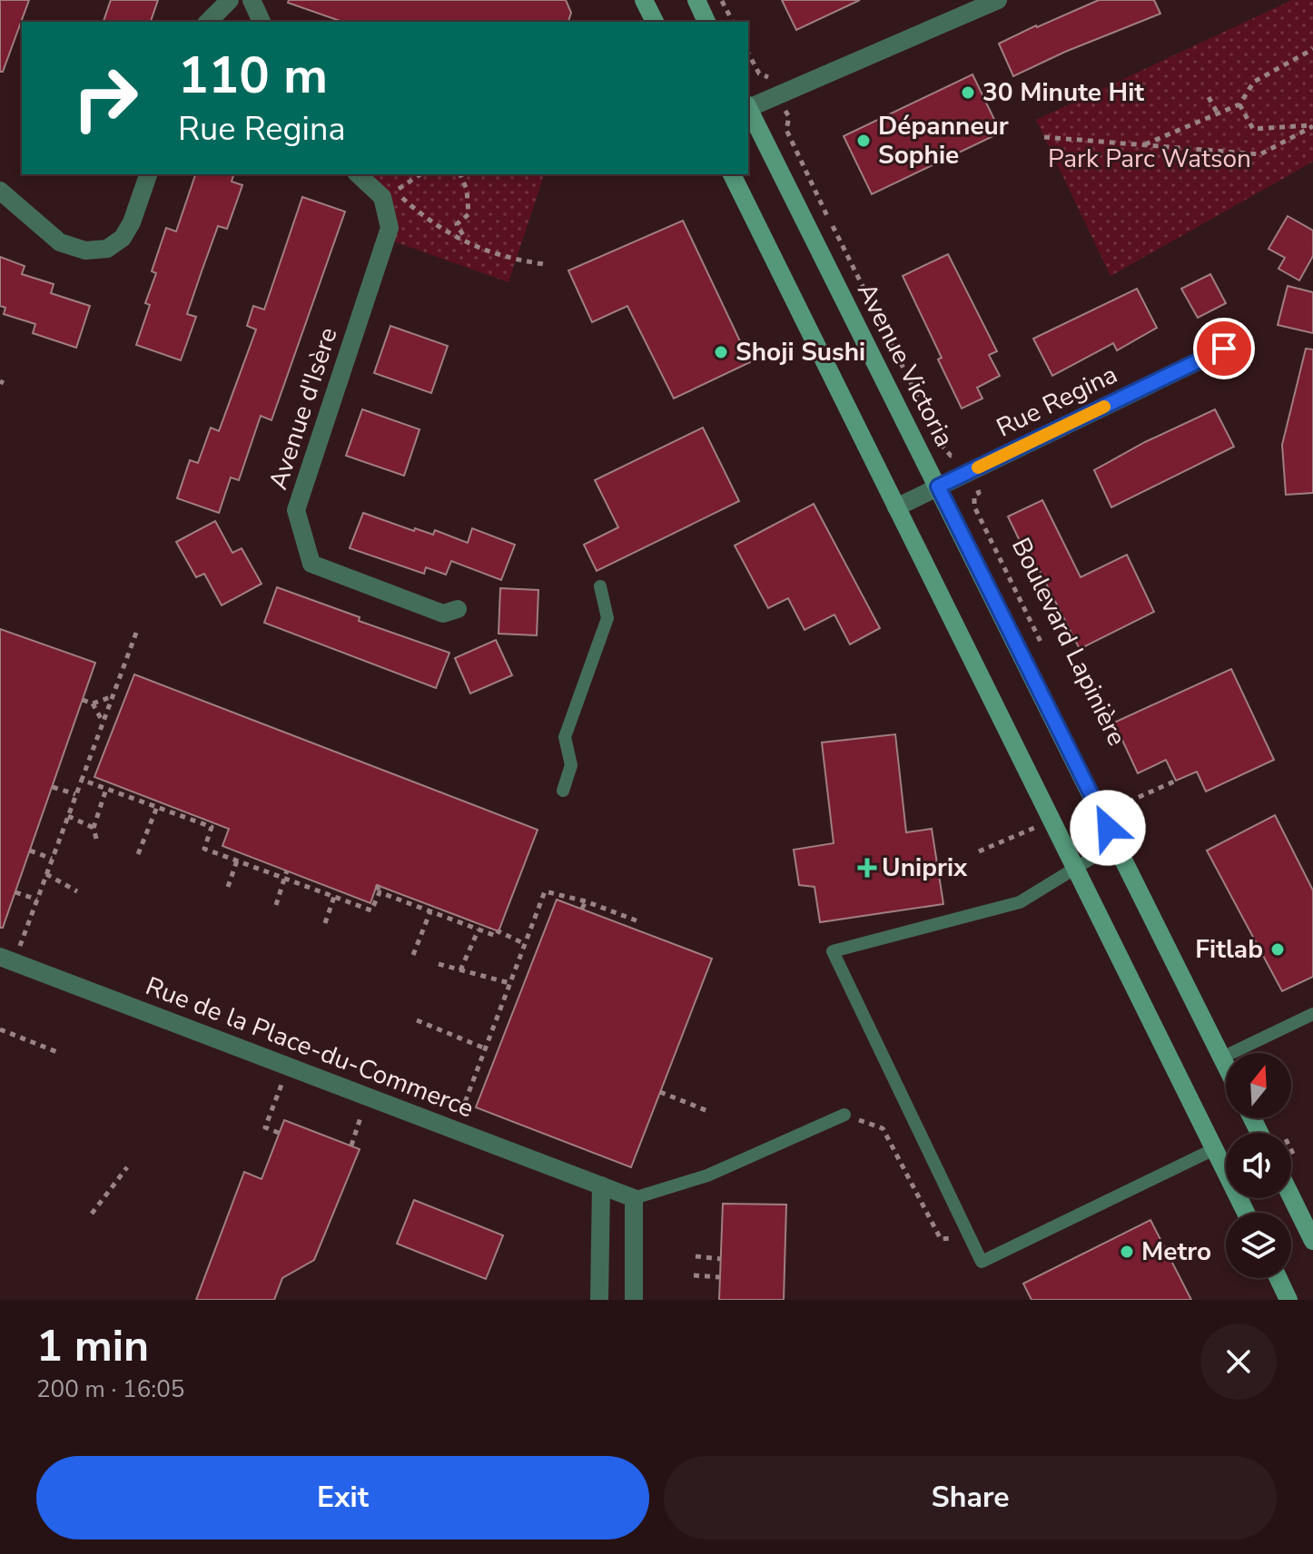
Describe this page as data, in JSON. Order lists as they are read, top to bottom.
{
  "streets": {
    "main road": ["Avenue Victoria"],
    "street": ["Rue Regina", "Avenue d'Isère", "Rue de la Place-du-Commerce"],
    "path": ["Boulevard Lapinière"]
  },
  "crossings": [
    ["Avenue Victoria", "Rue Regina"]
  ],
  "parks": ["Park Parc Watson"],
  "places": {
    "other": [
      "30 Minute Hit",
      "Dépanneur Sophie",
      "Shoji Sushi",
      "Fitlab",
      "Metro"
    ],
    "health": ["Uniprix"]
  },
  "north": "top",
  "page": {
    "turn": ["110 m", "Rue Regina"],
    "heading": ["1 min", "200 m · 16:05"],
    "buttons": ["Exit", "Share"]
  }
}
